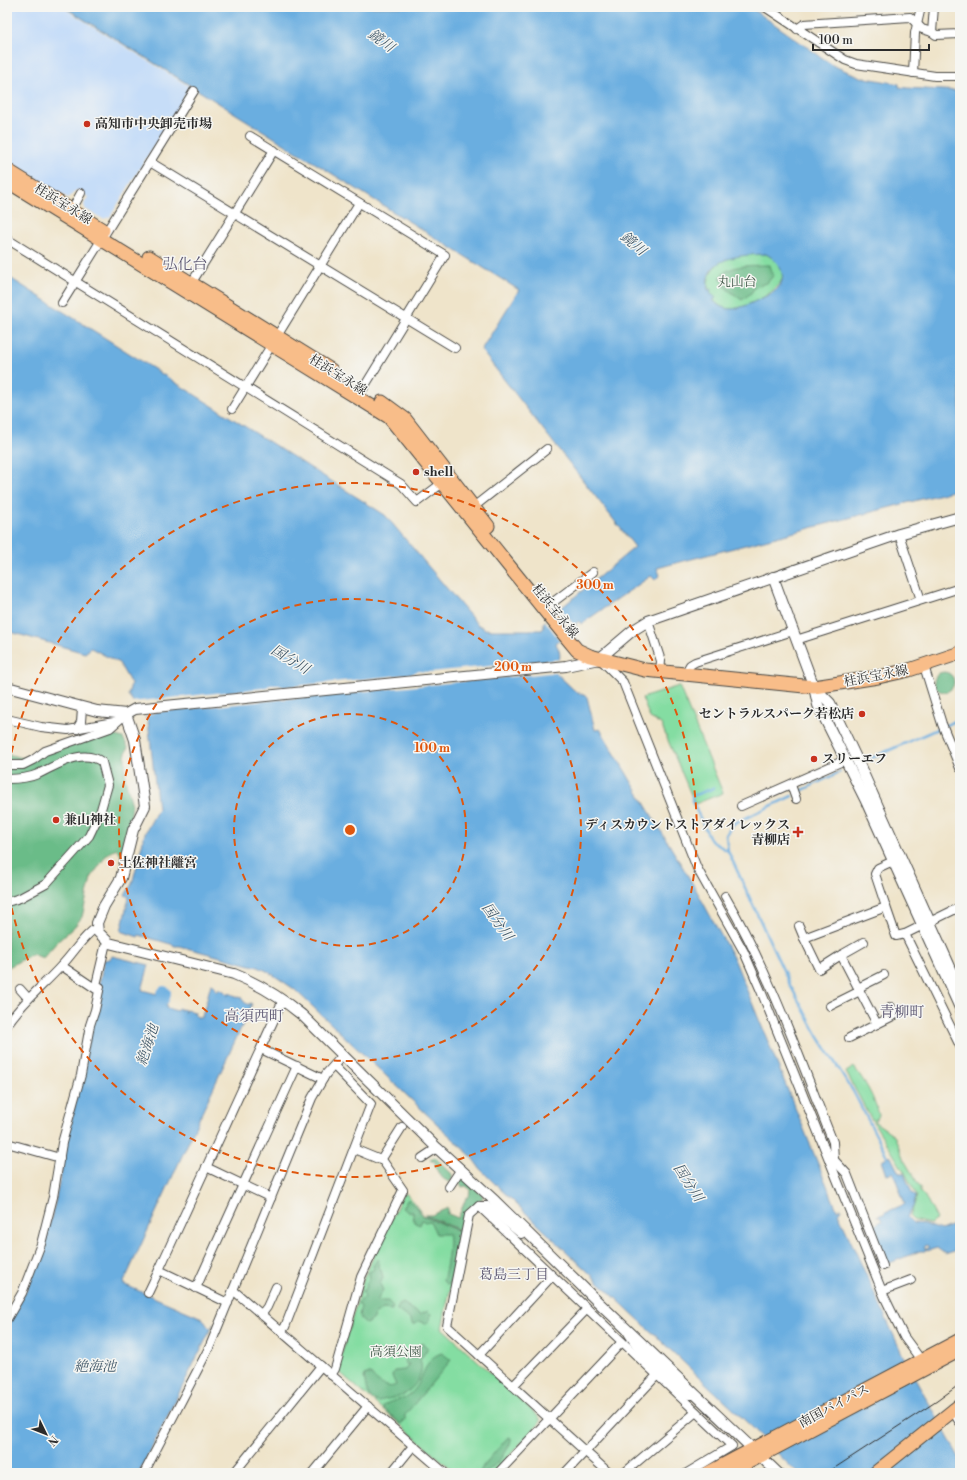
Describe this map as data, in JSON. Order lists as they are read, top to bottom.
{
  "streets": {
    "main road": ["桂浜宝永線", "南国バイパス"]
  },
  "districts": [
    "弘化台",
    "青柳町",
    "高須西町",
    "葛島三丁目"
  ],
  "water": ["鏡川", "国分川", "絶海池"],
  "parks": ["丸山台", "高須公園"],
  "places": {
    "other": [
      "高知市中央卸売市場",
      "shell",
      "セントラルスパーク若松店",
      "スリーエフ",
      "兼山神社",
      "土佐神社離宮"
    ],
    "health": ["ディスカウントストアダイレックス 青柳店"]
  },
  "scale_bar": "100 m",
  "north": "bottom right",
  "rings": ["300 m", "200 m", "100 m"]
}
